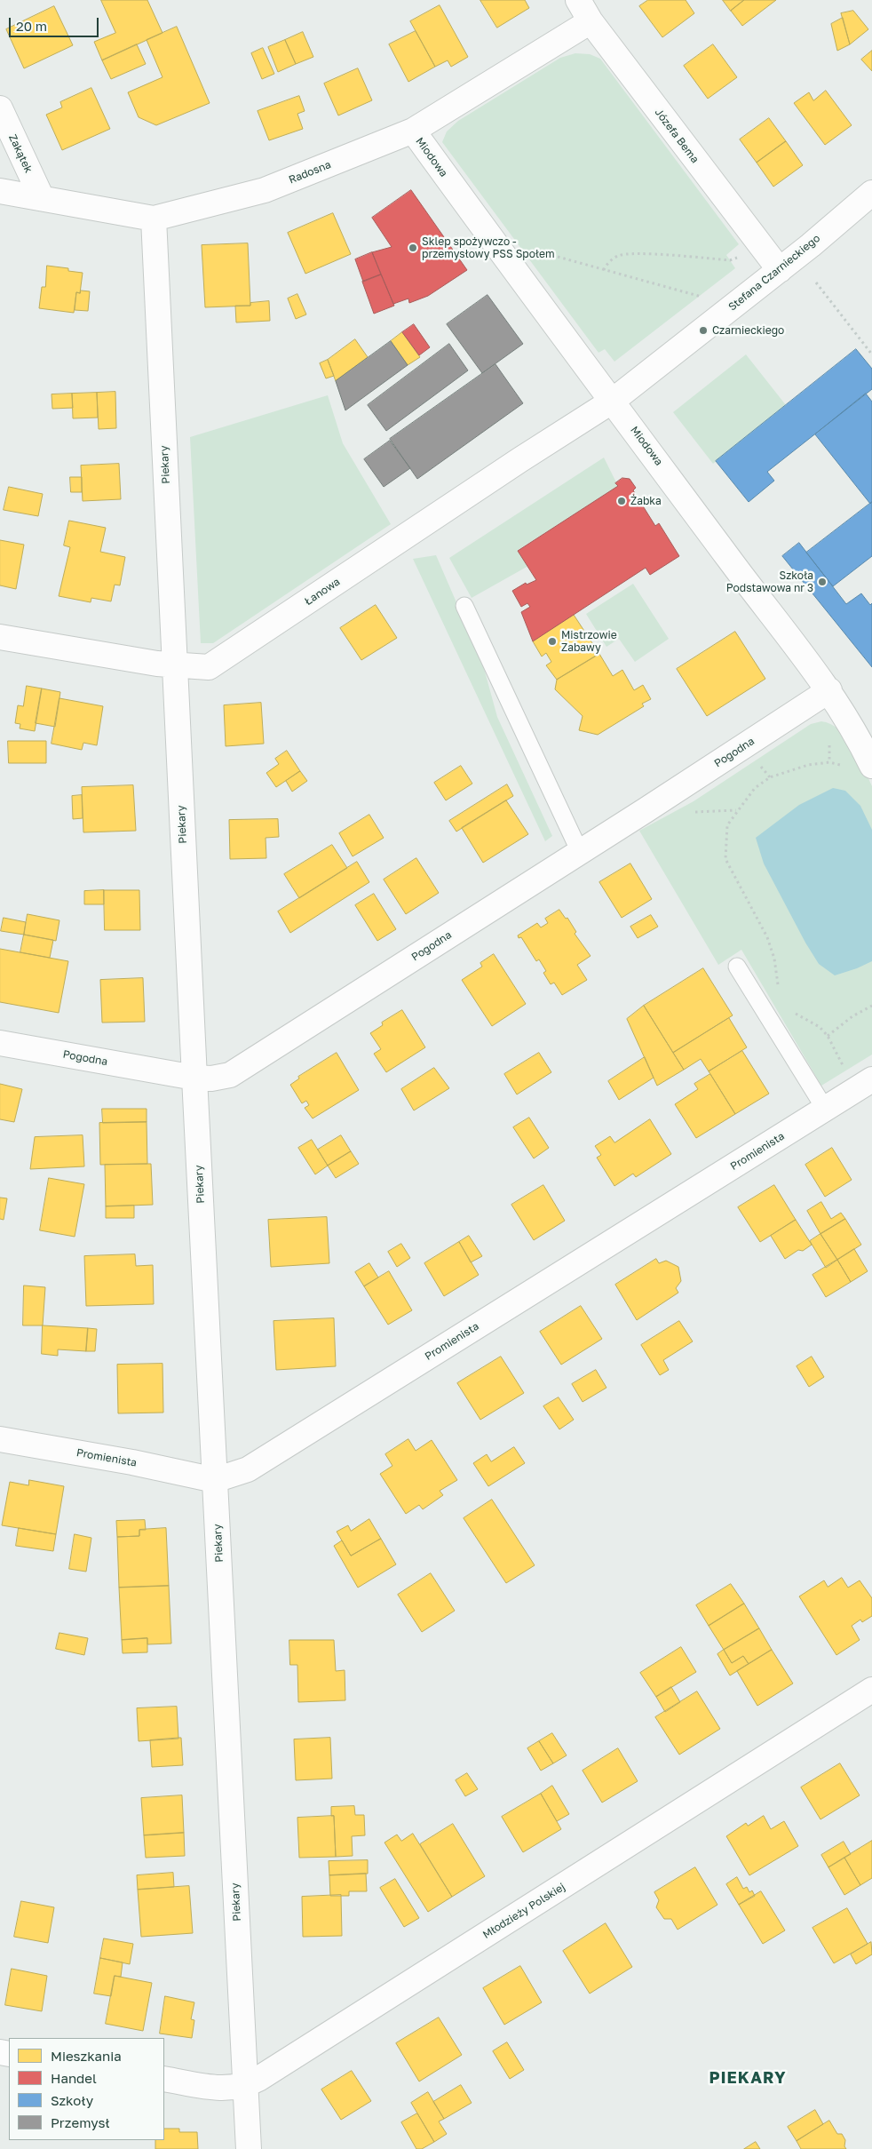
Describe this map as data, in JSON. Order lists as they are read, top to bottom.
{
  "streets": {
    "street": [
      "Józefa Bema",
      "Zakątek",
      "Miodowa",
      "Radosna",
      "Stefana Czarnieckiego",
      "Piekary",
      "Łanowa",
      "Pogodna",
      "Promienista",
      "Młodzieży Polskiej"
    ]
  },
  "crossings": [
    ["Józefa Bema", "Radosna"],
    ["Józefa Bema", "Stefana Czarnieckiego"],
    ["Zakątek", "Radosna"],
    ["Miodowa", "Radosna"],
    ["Miodowa", "Stefana Czarnieckiego"],
    ["Miodowa", "Łanowa"],
    ["Miodowa", "Pogodna"],
    ["Radosna", "Piekary"],
    ["Stefana Czarnieckiego", "Łanowa"],
    ["Piekary", "Łanowa"],
    ["Piekary", "Pogodna"],
    ["Piekary", "Promienista"],
    ["Piekary", "Młodzieży Polskiej"]
  ],
  "districts": ["PIEKARY"],
  "places": [
    "Sklep spożywczo - przemysłowy PSS Społem",
    "Czarnieckiego",
    "Żabka",
    "Szkoła Podstawowa nr 3",
    "Mistrzowie Zabawy"
  ],
  "legend": [
    "Mieszkania",
    "Handel",
    "Szkoły",
    "Przemysł"
  ],
  "scale_bar": "20 m"
}
